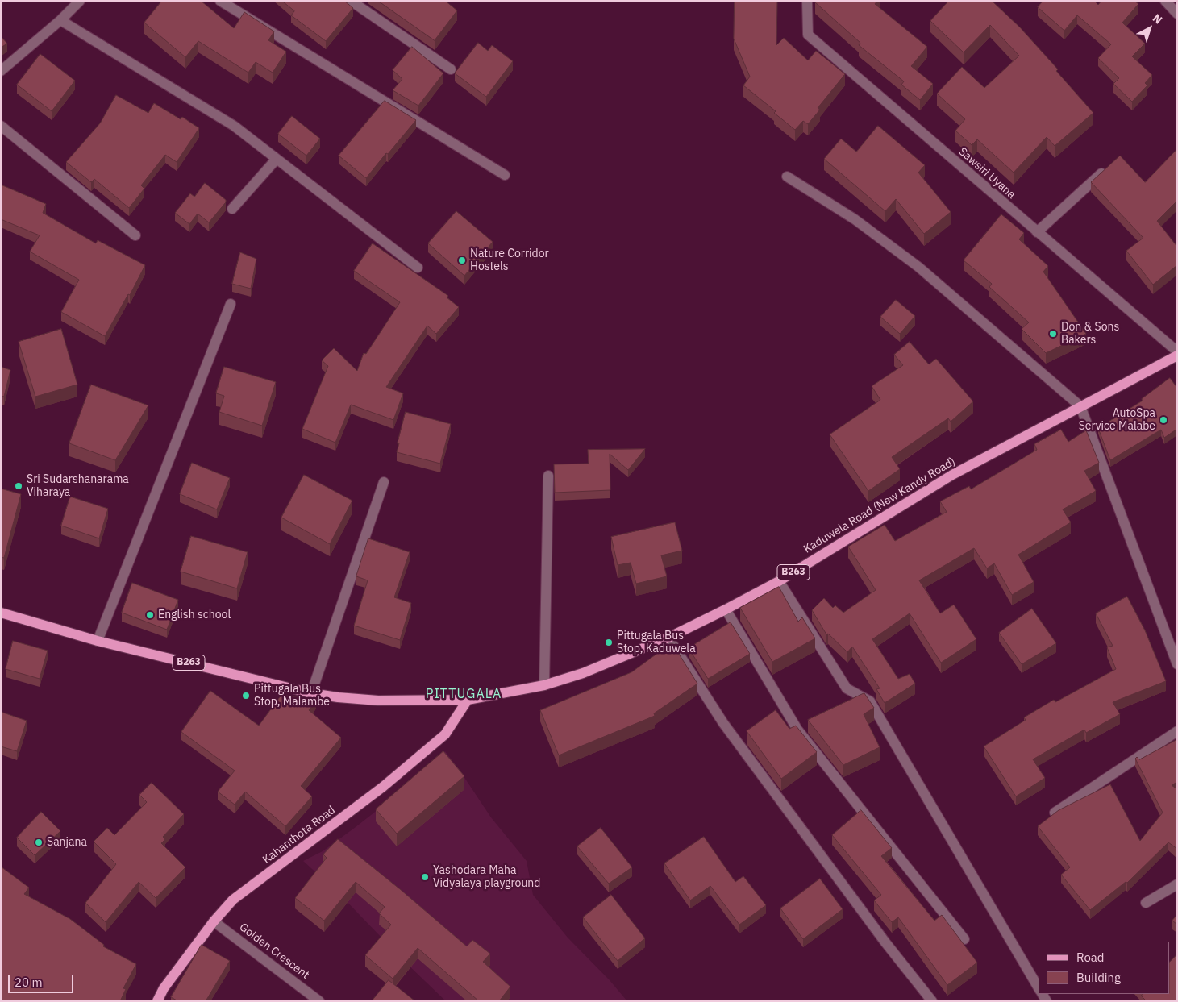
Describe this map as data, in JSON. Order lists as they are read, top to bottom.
{
  "streets": {
    "main road": ["Kaduwela Road (New Kandy Road)", "B263", "Kahanthota Road"],
    "street": ["Sawsiri Uyana", "Golden Crescent"]
  },
  "crossings": [
    ["Kaduwela Road (New Kandy Road)", "Kahanthota Road"],
    ["Kahanthota Road", "Golden Crescent"]
  ],
  "districts": ["PITTUGALA"],
  "places": [
    "Nature Corridor Hostels",
    "Don & Sons Bakers",
    "AutoSpa Service Malabe",
    "Sri Sudarshanarama Viharaya",
    "English school",
    "Pittugala Bus Stop, Kaduwela",
    "Pittugala Bus Stop, Malambe",
    "Sanjana",
    "Yashodara Maha Vidyalaya playground"
  ],
  "legend": ["Road", "Building"],
  "scale_bar": "20 m",
  "north": "top right"
}
